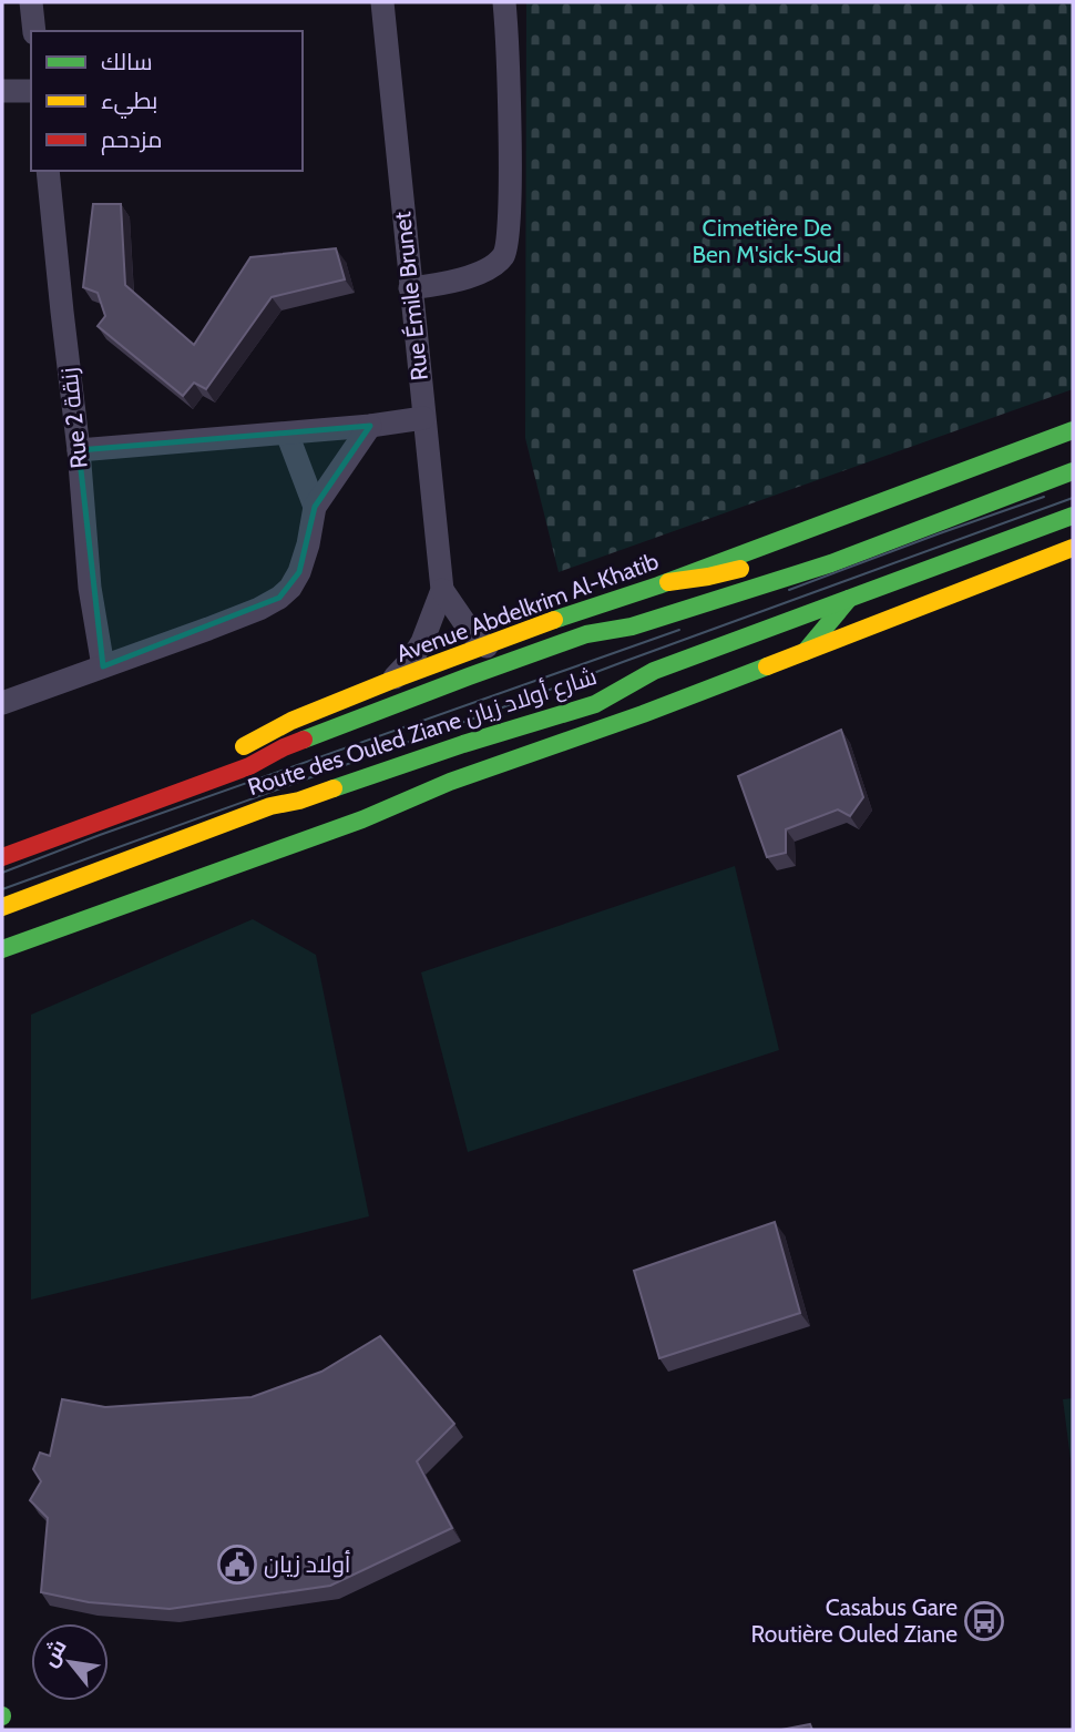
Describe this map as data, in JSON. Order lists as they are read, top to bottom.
{
  "streets": {
    "main road": ["Avenue Abdelkrim Al-Khatib", "Route des Ouled Ziane شارع أولاد زيان"],
    "street": ["Rue Émile Brunet", "Rue 2 زنقة"]
  },
  "crossings": [
    ["Rue Émile Brunet", "Avenue Abdelkrim Al-Khatib"]
  ],
  "parks": ["Cimetière De Ben M'sick-Sud"],
  "places": {
    "public building": ["أولاد زيان"],
    "bus stop": ["Casabus Gare Routière Ouled Ziane"]
  },
  "legend": ["سالك", "بطيء", "مزدحم"],
  "north": "top left"
}
